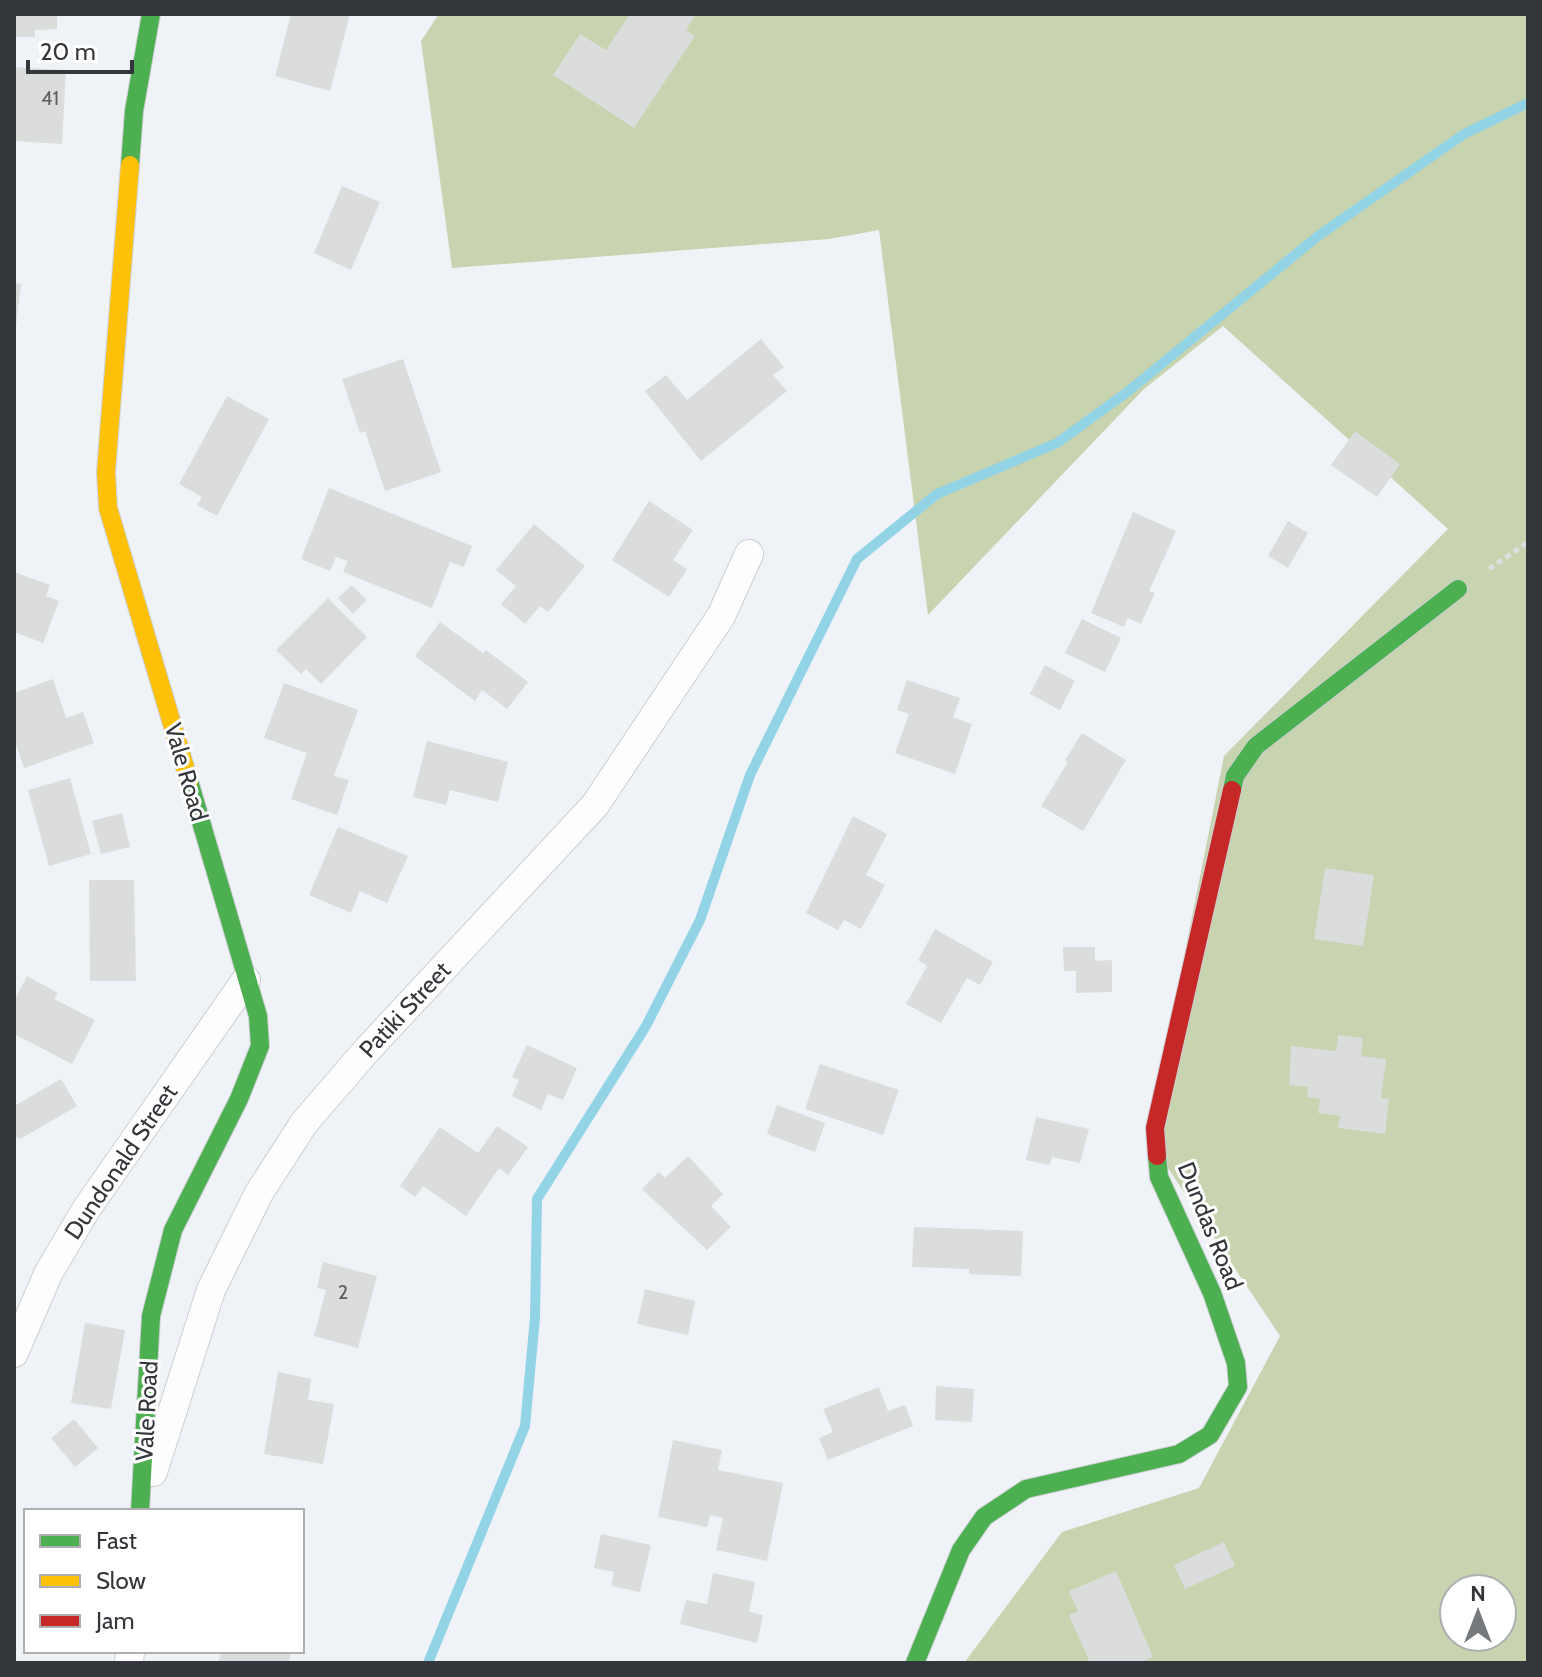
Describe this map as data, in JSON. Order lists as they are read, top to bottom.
{
  "streets": {
    "street": [
      "Vale Road",
      "Patiki Street",
      "Dundonald Street",
      "Dundas Road"
    ]
  },
  "crossings": [
    ["Vale Road", "Dundonald Street"]
  ],
  "house_numbers": ["41", "2"],
  "legend": ["Fast", "Slow", "Jam"],
  "scale_bar": "20 m",
  "north": "top"
}
